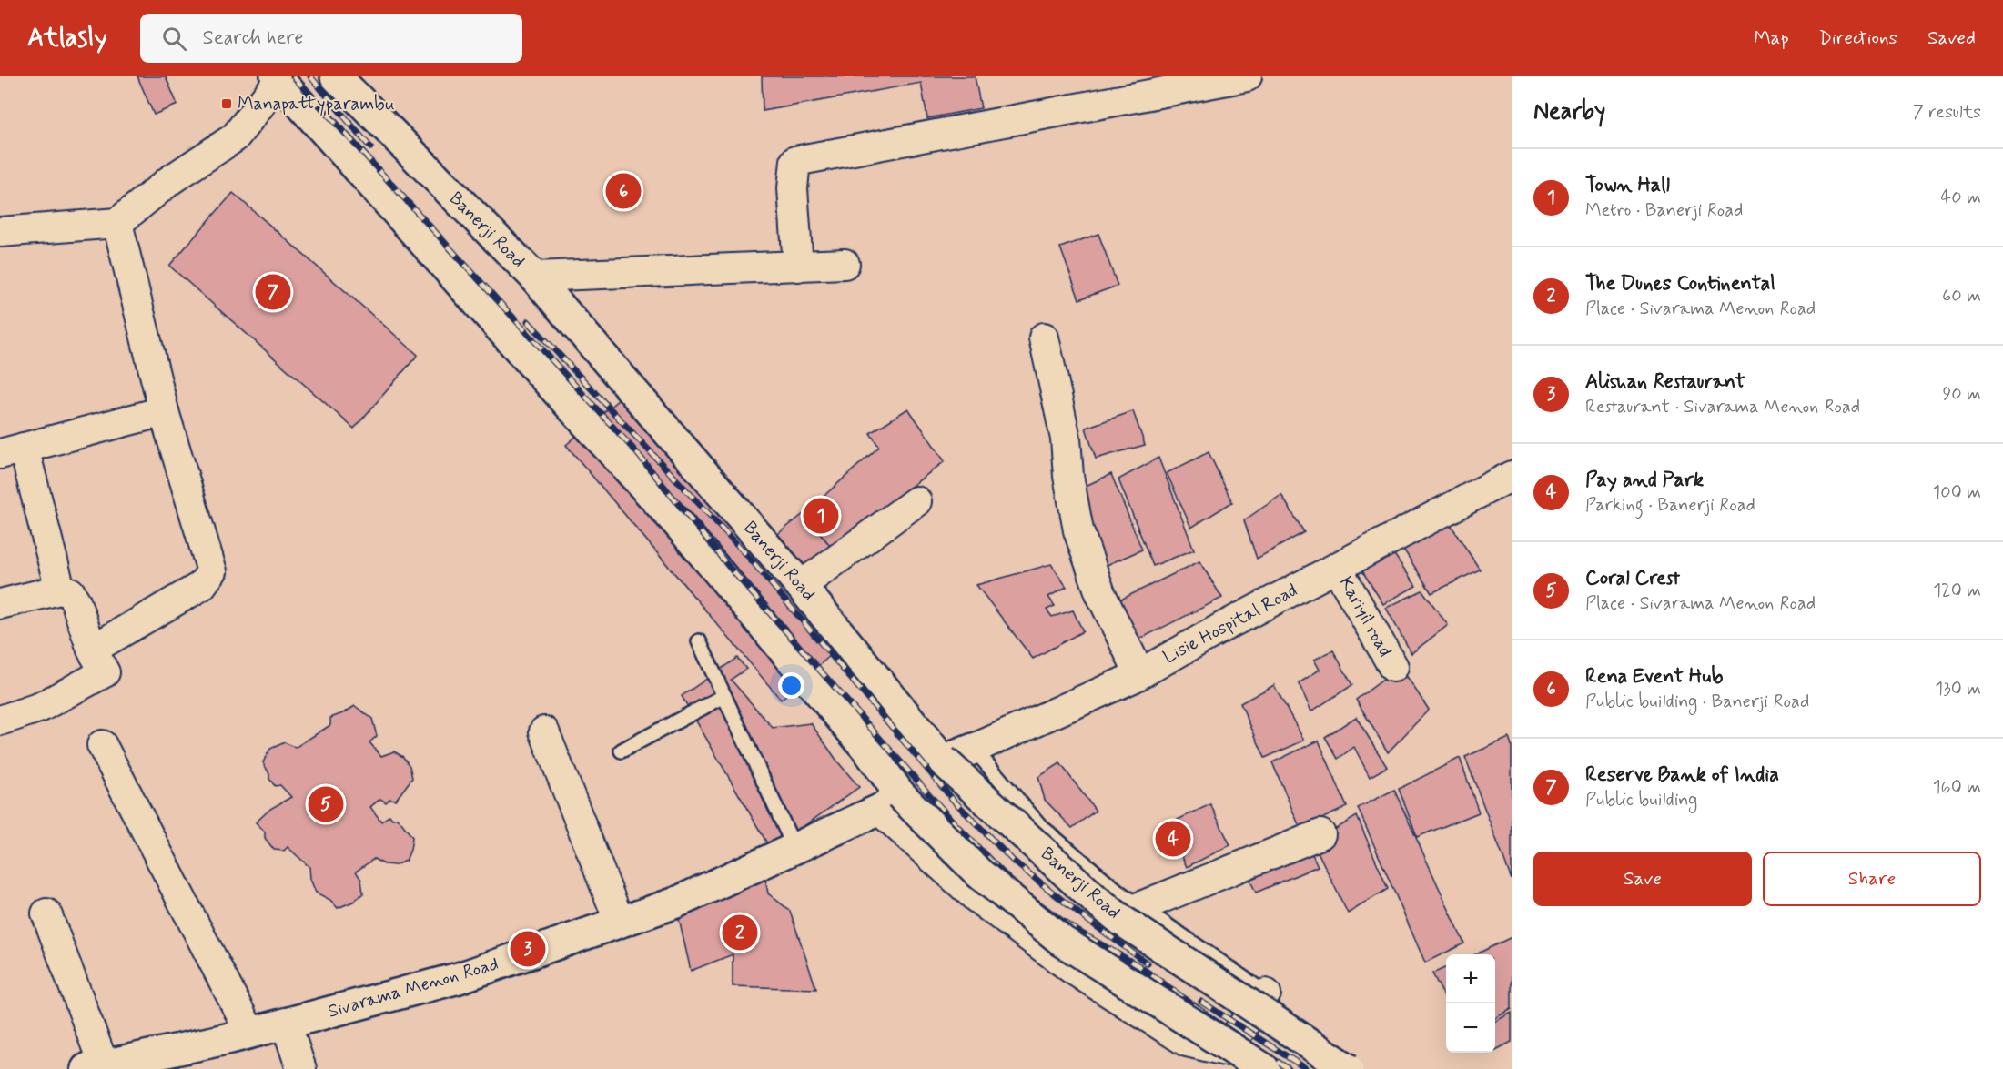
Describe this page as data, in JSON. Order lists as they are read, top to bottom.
{
  "streets": {
    "main road": ["Banerji Road", "Lisie Hospital Road", "Sivarama Menon Road"],
    "street": ["Kariyil road"]
  },
  "crossings": [
    ["Banerji Road", "Lisie Hospital Road"],
    ["Kariyil road", "Lisie Hospital Road"]
  ],
  "places": {
    "transit": ["Manapattyparambu"]
  },
  "page": {
    "header": "Atlasly",
    "search": "Search here",
    "nav": ["Map", "Directions", "Saved"],
    "heading": ["Nearby", "7 results"],
    "list": [
      {
        "mark": "1",
        "name": "Town Hall",
        "note": "Metro · Banerji Road",
        "value": "40 m"
      },
      {
        "mark": "2",
        "name": "The Dunes Continental",
        "note": "Place · Sivarama Menon Road",
        "value": "60 m"
      },
      {
        "mark": "3",
        "name": "Alishan Restaurant",
        "note": "Restaurant · Sivarama Menon Road",
        "value": "90 m"
      },
      {
        "mark": "4",
        "name": "Pay and Park",
        "note": "Parking · Banerji Road",
        "value": "100 m"
      },
      {
        "mark": "5",
        "name": "Coral Crest",
        "note": "Place · Sivarama Menon Road",
        "value": "120 m"
      },
      {
        "mark": "6",
        "name": "Rena Event Hub",
        "note": "Public building · Banerji Road",
        "value": "130 m"
      },
      {
        "mark": "7",
        "name": "Reserve Bank of India",
        "note": "Public building",
        "value": "160 m"
      }
    ],
    "pins": [
      "6",
      "7",
      "1",
      "5",
      "4",
      "2",
      "3"
    ],
    "buttons": ["Save", "Share"],
    "map_buttons": ["+", "−"]
  }
}
